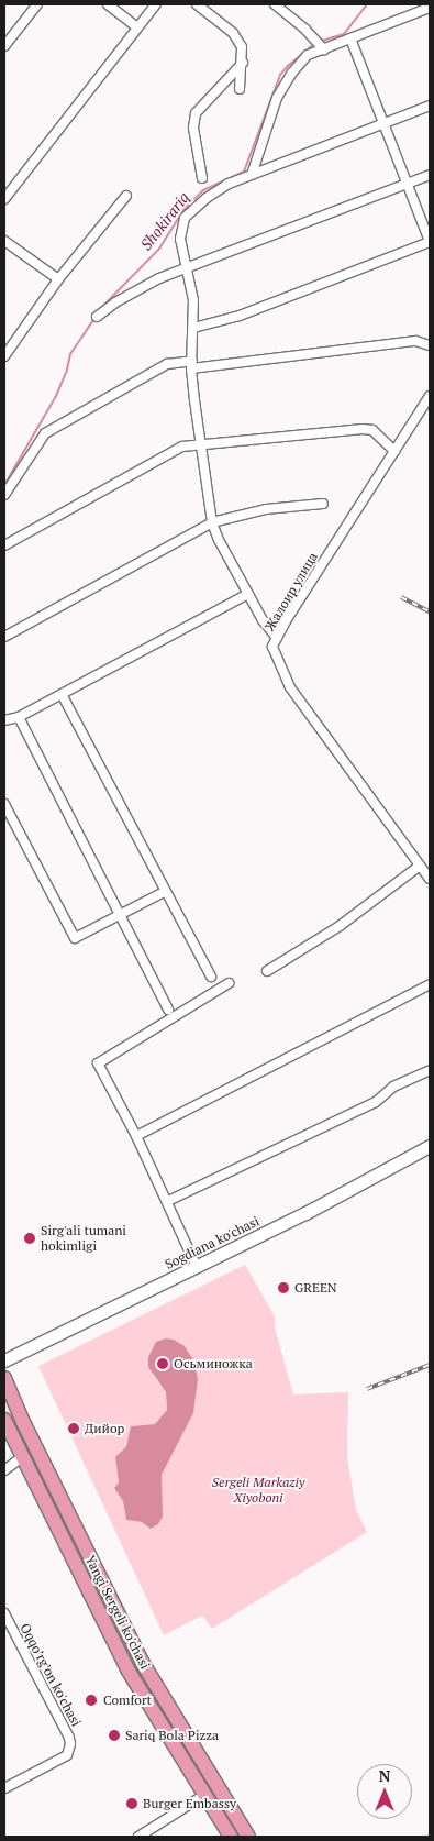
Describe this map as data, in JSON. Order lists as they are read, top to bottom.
{
  "streets": {
    "main road": ["Yangi Sergeli ko'chasi"],
    "street": ["Жалоир улица", "Sogdiana ko'chasi", "Oqqo’rg’on ko'chasi"]
  },
  "water": ["Shokirariq"],
  "parks": ["Sergeli Markaziy Xiyoboni"],
  "places": [
    "Sirg'ali tumani hokimligi",
    "GREEN",
    "Осьминожка",
    "Дийор",
    "Comfort",
    "Sariq Bola Pizza",
    "Burger Embassy"
  ],
  "north": "top"
}
